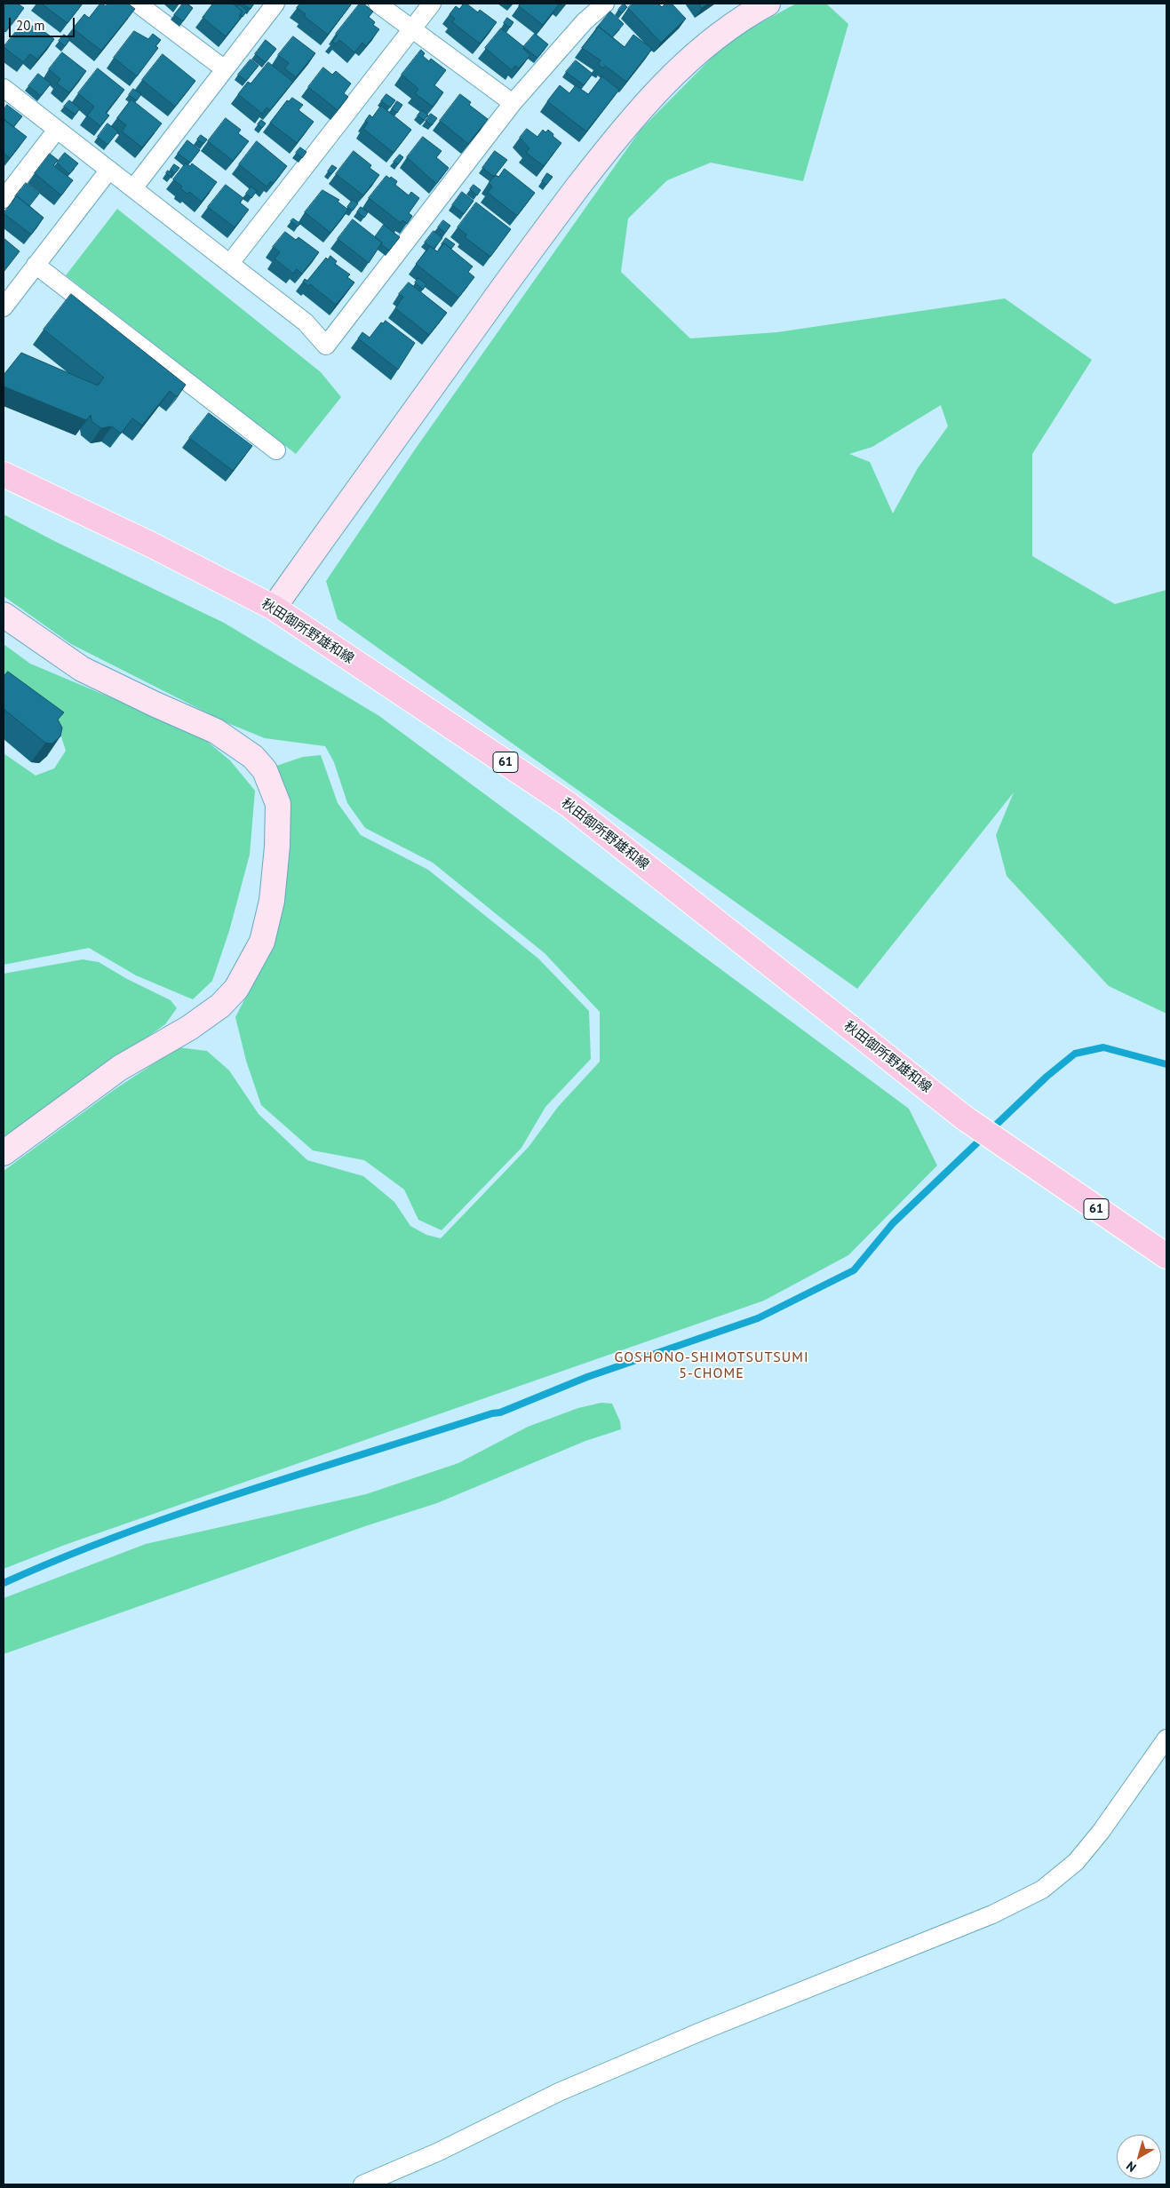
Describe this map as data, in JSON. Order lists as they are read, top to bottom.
{
  "streets": {
    "main road": ["秋田御所野雄和線", "61"]
  },
  "districts": ["GOSHONO-SHIMOTSUTSUMI 5-CHOME"],
  "scale_bar": "20 m",
  "north": "bottom left"
}
